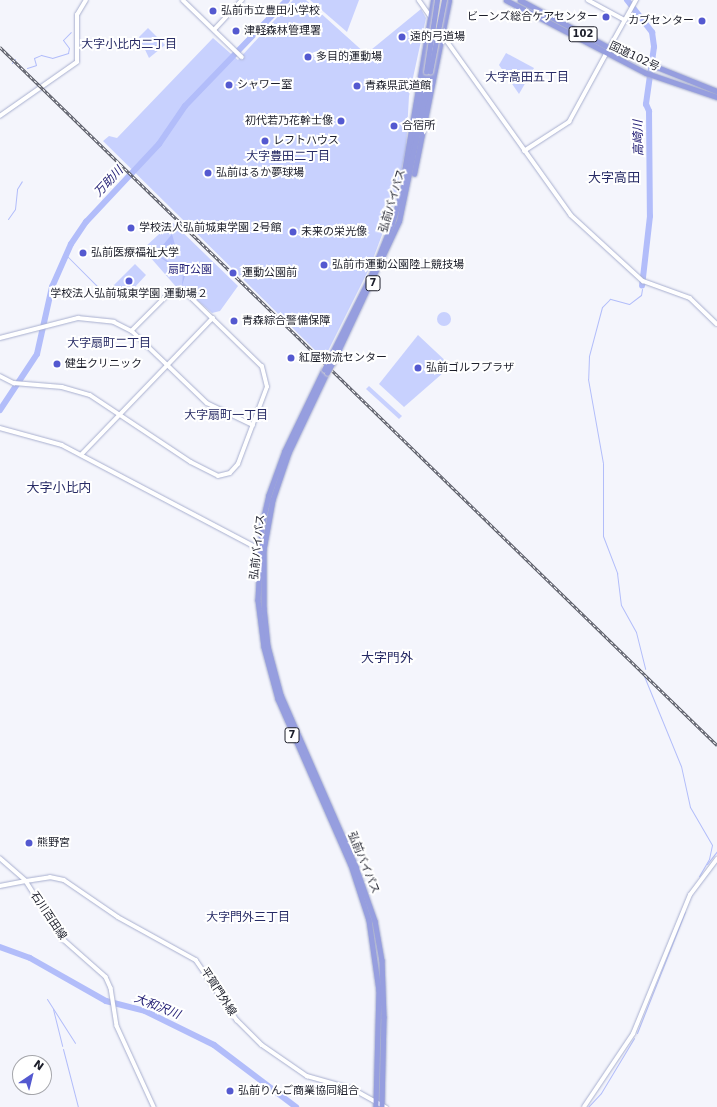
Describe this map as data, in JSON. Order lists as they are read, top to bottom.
{
  "streets": {
    "highway": [
      "102",
      "国道102号",
      "弘前バイパス",
      "7"
    ],
    "street": ["石川百田線", "平賀門外線"]
  },
  "crossings": [
    ["弘前バイパス", "7"],
    ["弘前バイパス", "平賀門外線"],
    ["石川百田線", "平賀門外線"]
  ],
  "districts": [
    "大字小比内二丁目",
    "大字高田五丁目",
    "大字豊田二丁目",
    "大字高田",
    "大字扇町二丁目",
    "大字扇町一丁目",
    "大字小比内",
    "大字門外",
    "大字門外三丁目"
  ],
  "water": ["高崎川", "万助川", "大和沢川"],
  "parks": ["扇町公園"],
  "places": [
    "弘前市立豊田小学校",
    "ビーンズ総合ケアセンター",
    "カブセンター",
    "津軽森林管理署",
    "遠的弓道場",
    "多目的運動場",
    "シャワー室",
    "青森県武道館",
    "初代若乃花幹士像",
    "合宿所",
    "レフトハウス",
    "弘前はるか夢球場",
    "学校法人弘前城東学園 2号館",
    "未来の栄光像",
    "弘前医療福祉大学",
    "弘前市運動公園陸上競技場",
    "運動公園前",
    "学校法人弘前城東学園 運動場２",
    "青森綜合警備保障",
    "紅屋物流センター",
    "健生クリニック",
    "弘前ゴルフプラザ",
    "熊野宮",
    "弘前りんご商業協同組合"
  ],
  "north": "top right"
}
